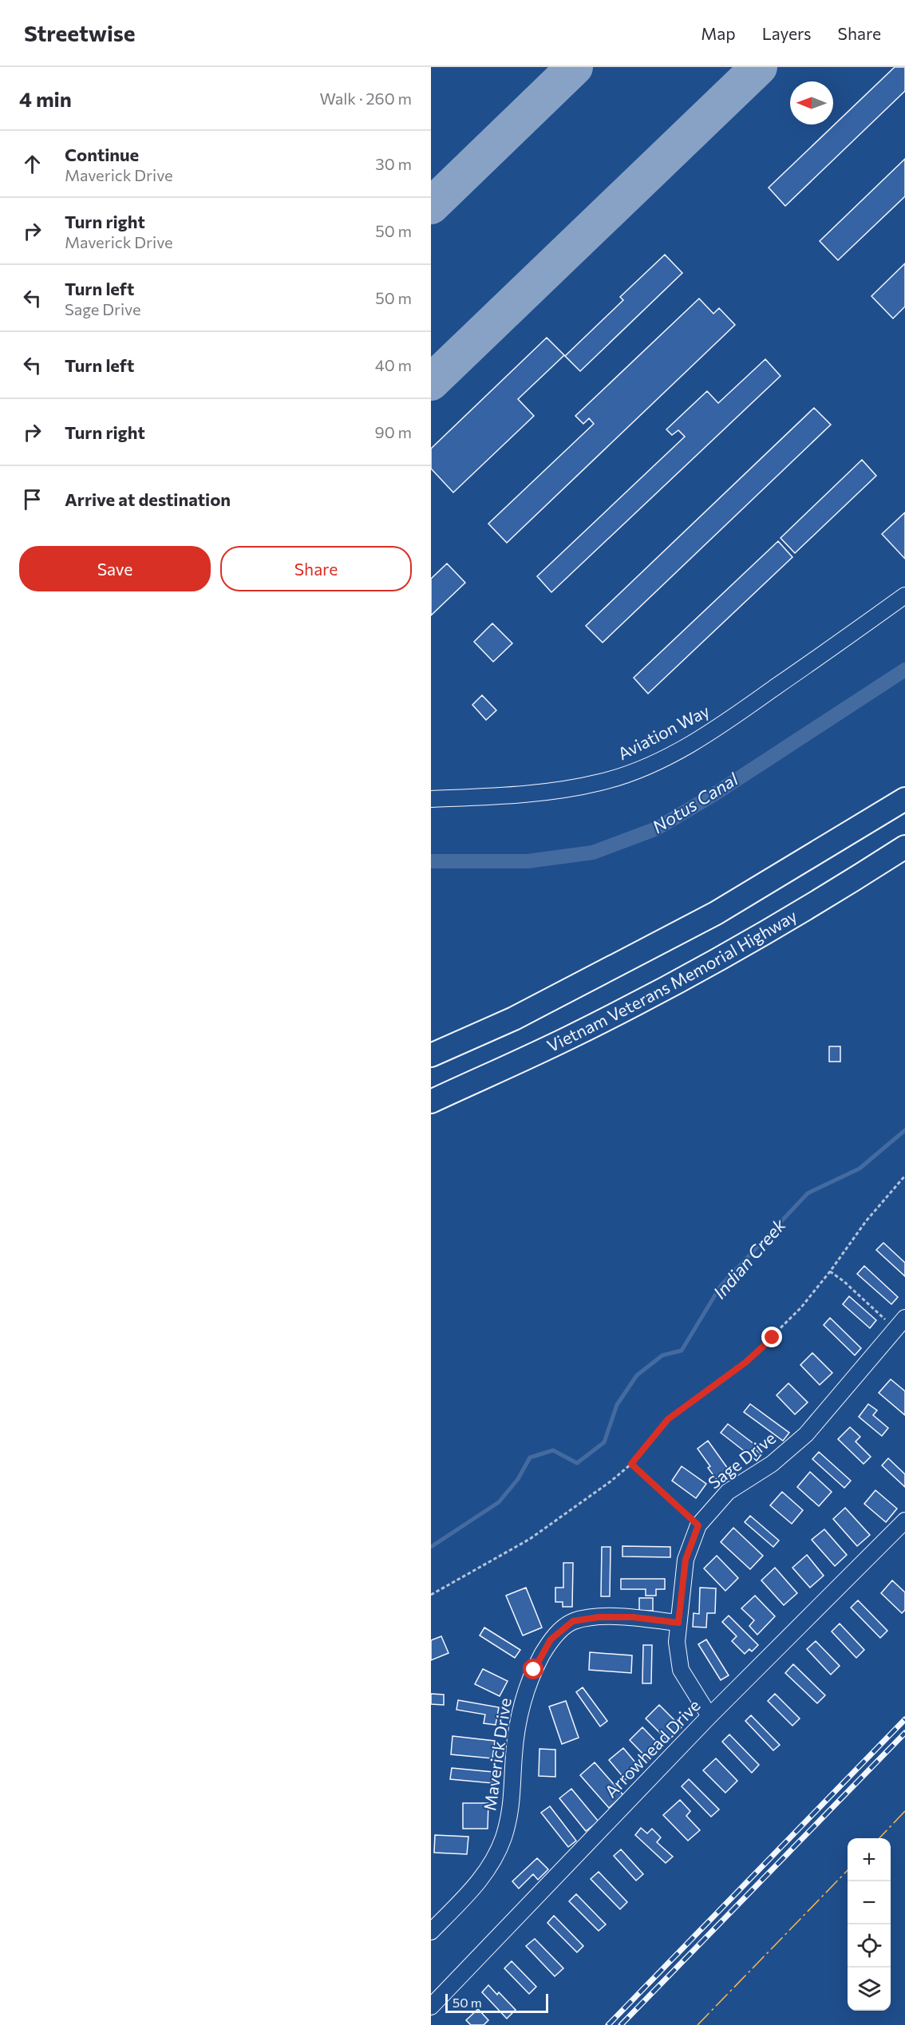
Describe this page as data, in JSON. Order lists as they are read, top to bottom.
{
  "streets": {
    "highway": ["Vietnam Veterans Memorial Highway"],
    "street": [
      "Aviation Way",
      "Sage Drive",
      "Arrowhead Drive",
      "Maverick Drive"
    ]
  },
  "crossings": [
    ["Sage Drive", "Arrowhead Drive"],
    ["Sage Drive", "Maverick Drive"]
  ],
  "water": ["Notus Canal", "Indian Creek"],
  "scale_bar": "50 m",
  "north": "left",
  "page": {
    "header": "Streetwise",
    "nav": ["Map", "Layers", "Share"],
    "heading": ["4 min", "Walk · 260 m"],
    "list": [
      ["Continue", "Maverick Drive", "30 m"],
      ["Turn right", "Maverick Drive", "50 m"],
      ["Turn left", "Sage Drive", "50 m"],
      ["Turn left", "40 m"],
      ["Turn right", "90 m"],
      "Arrive at destination"
    ],
    "buttons": ["Save", "Share"],
    "map_buttons": ["+", "−"],
    "scale": "50 m"
  }
}
